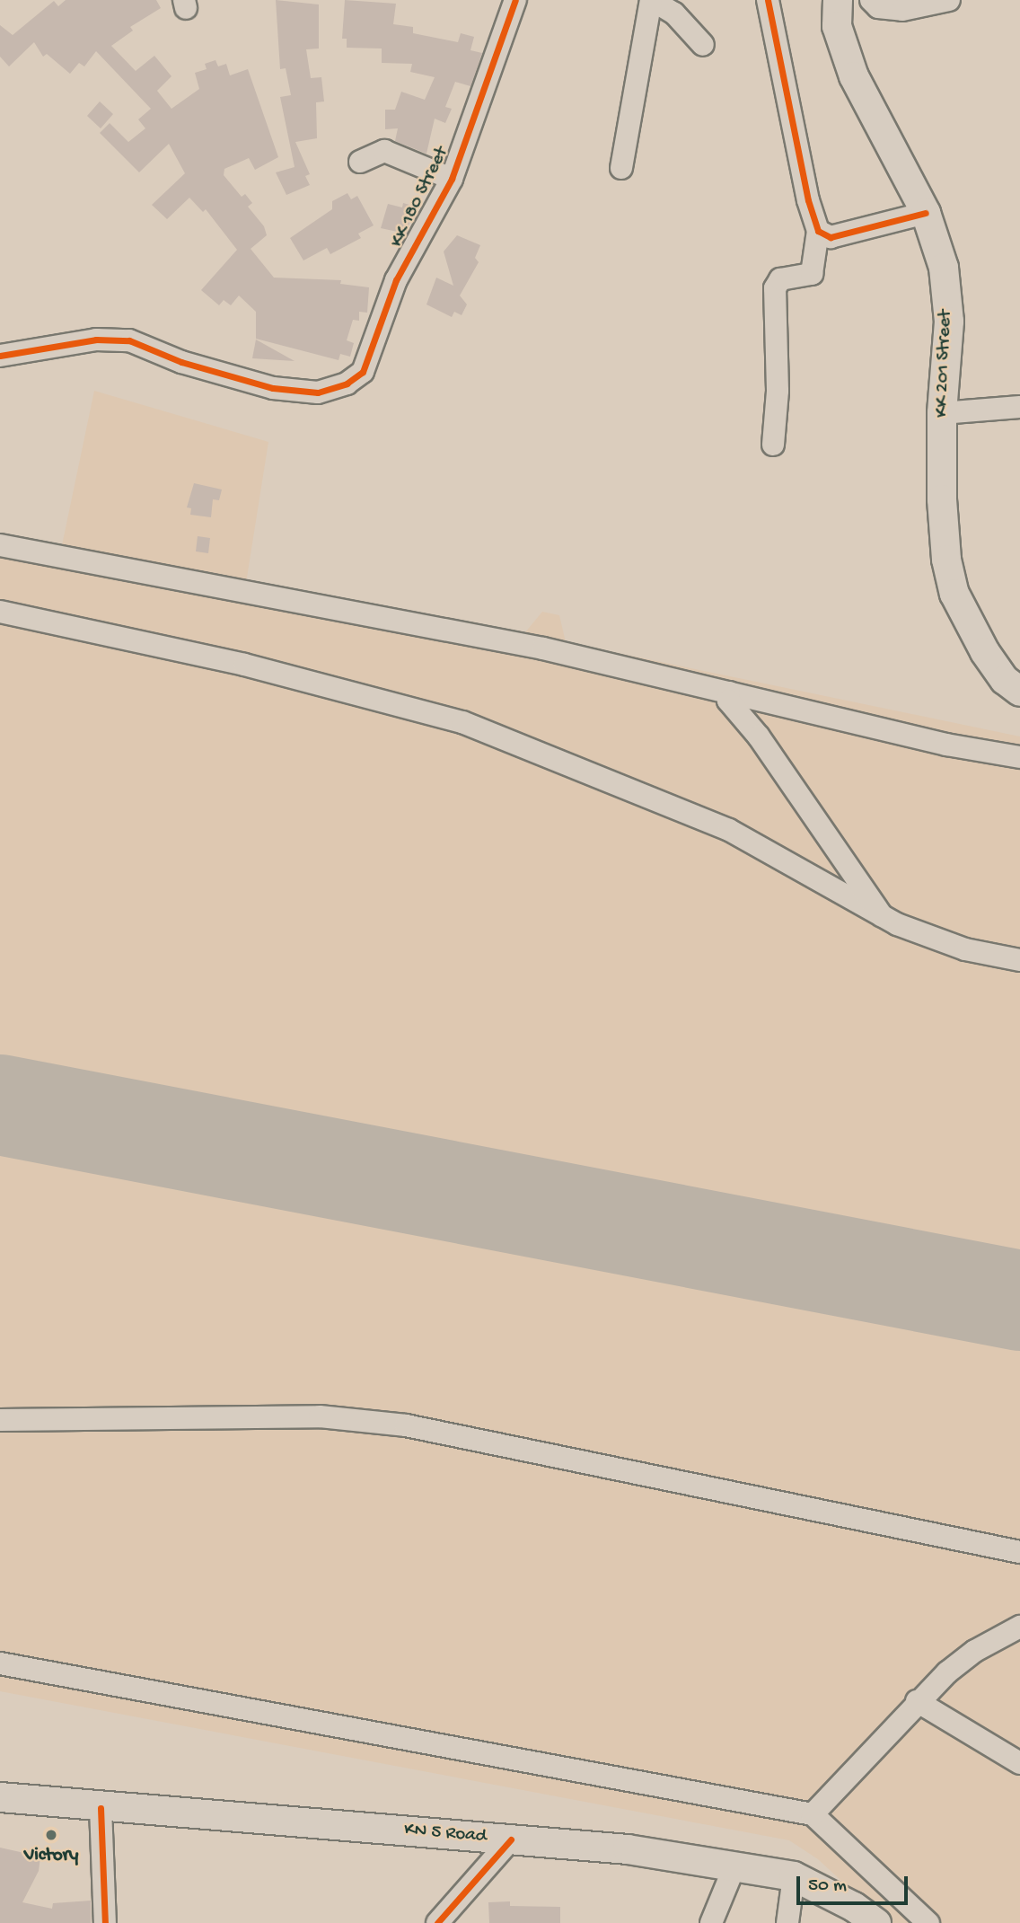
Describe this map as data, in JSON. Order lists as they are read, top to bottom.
{
  "streets": {
    "main road": ["KK 201 Street", "KN 5 Road"],
    "street": ["KK 180 Street"]
  },
  "places": ["Victory"],
  "scale_bar": "50 m"
}
